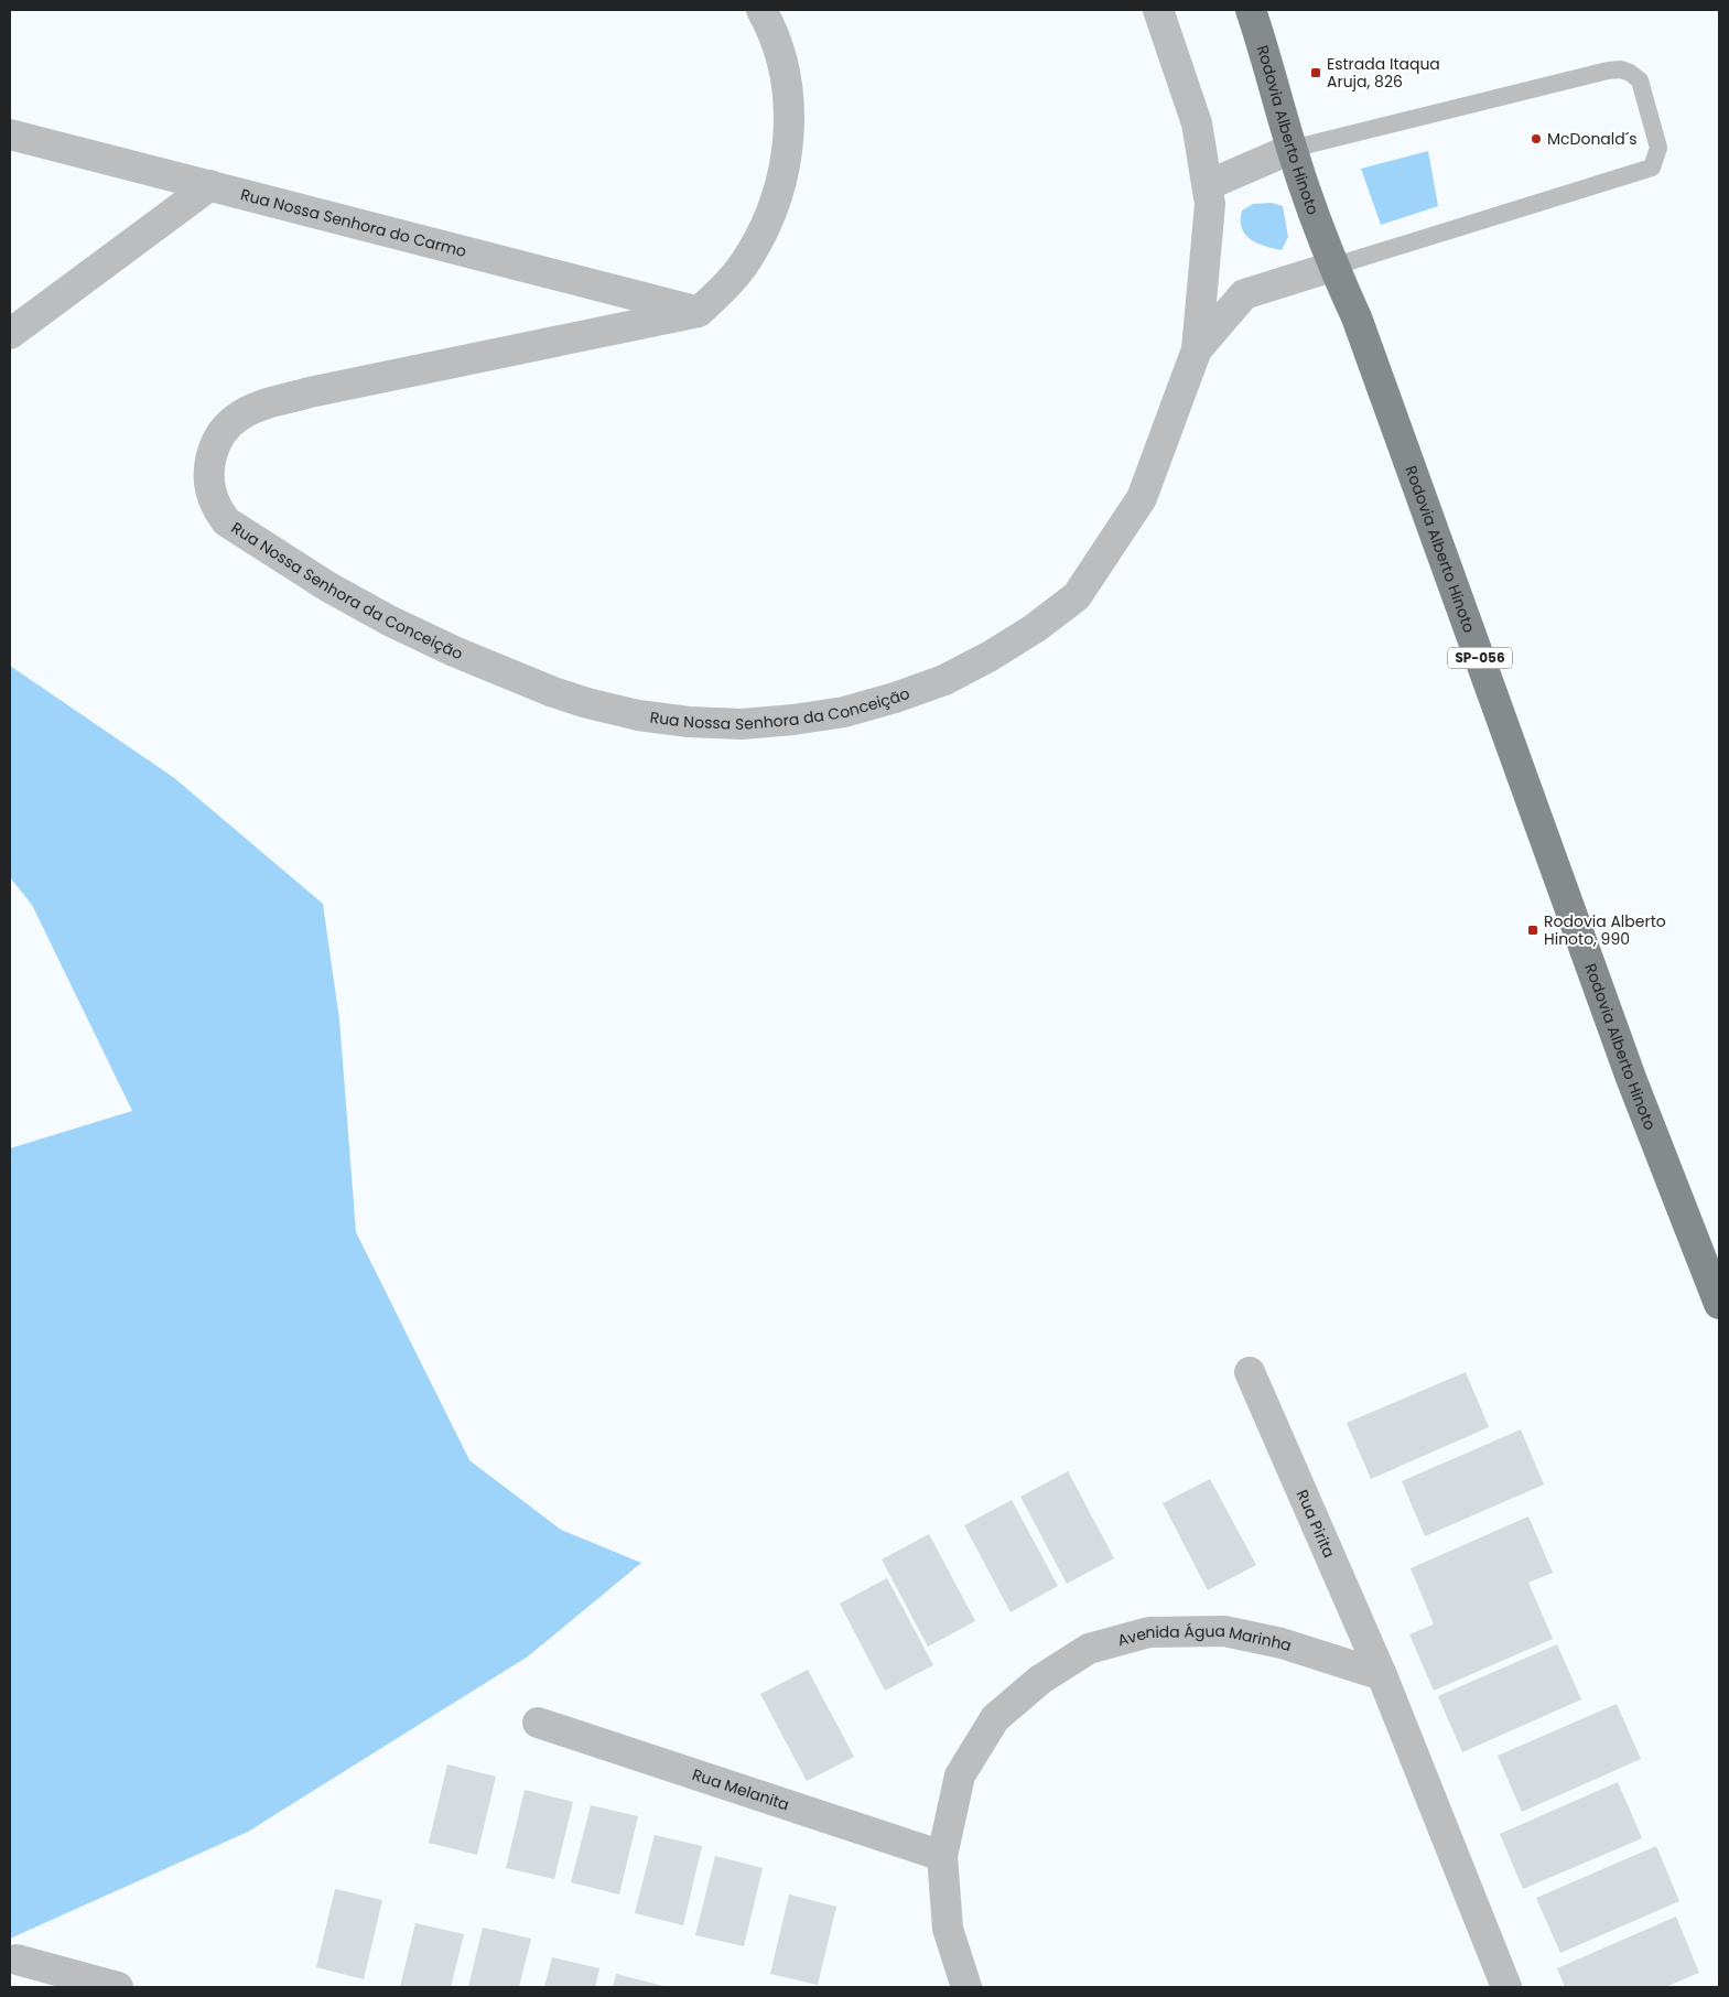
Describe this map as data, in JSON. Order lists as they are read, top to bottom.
{
  "streets": {
    "main road": ["Rodovia Alberto Hinoto", "SP-056"],
    "street": [
      "Rua Nossa Senhora do Carmo",
      "Rua Nossa Senhora da Conceição",
      "Rua Pirita",
      "Avenida Água Marinha",
      "Rua Melanita"
    ]
  },
  "crossings": [
    ["Rodovia Alberto Hinoto", "Rua Nossa Senhora da Conceição"],
    ["Rua Nossa Senhora do Carmo", "Rua Nossa Senhora da Conceição"],
    ["Rua Pirita", "Avenida Água Marinha"],
    ["Avenida Água Marinha", "Rua Melanita"]
  ],
  "places": {
    "transit": ["Estrada Itaqua Aruja, 826", "Rodovia Alberto Hinoto, 990"],
    "other": ["McDonald´s"]
  }
}
